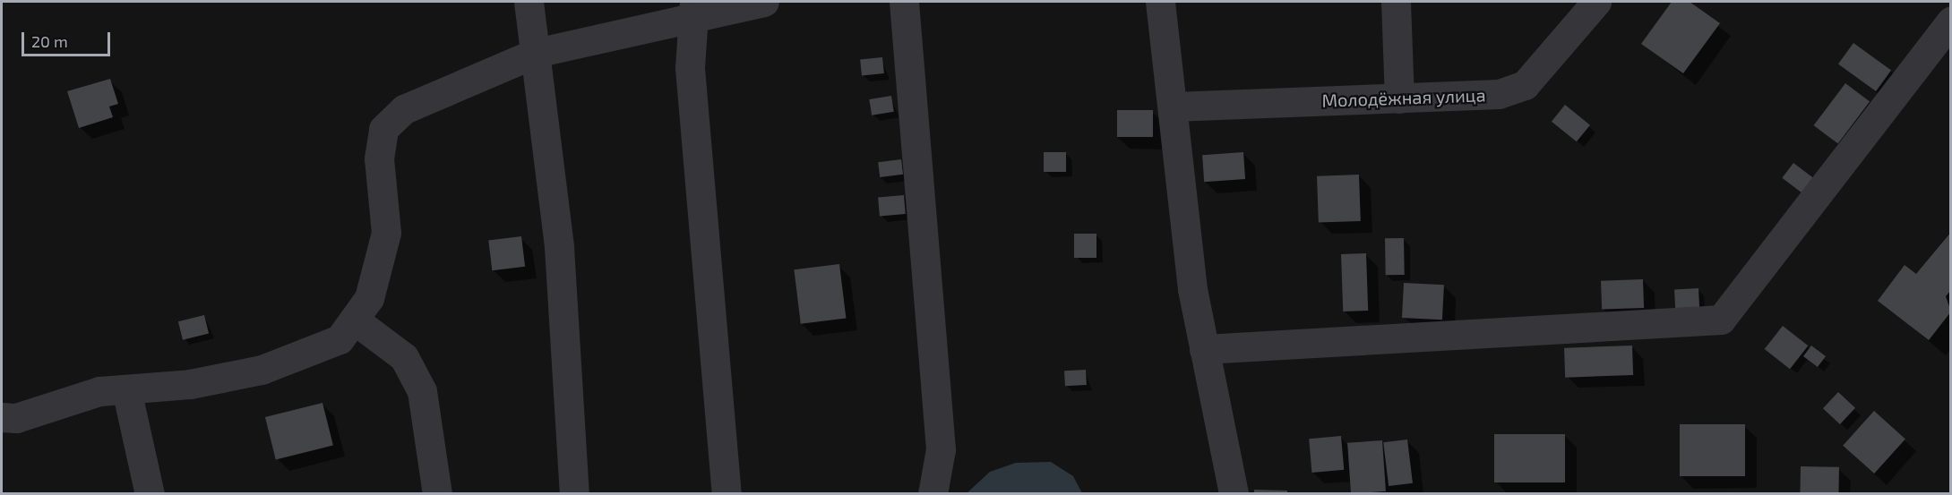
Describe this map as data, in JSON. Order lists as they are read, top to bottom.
{
  "streets": {
    "street": ["Молодёжная улица"]
  },
  "scale_bar": "20 m"
}
